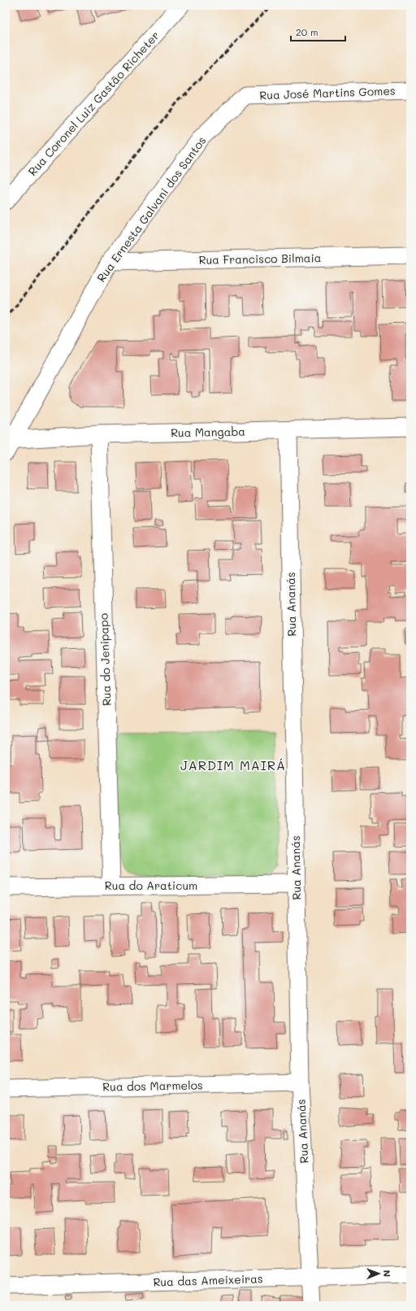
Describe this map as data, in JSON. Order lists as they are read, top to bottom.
{
  "streets": {
    "street": [
      "Rua José Martins Gomes",
      "Rua Coronel Luiz Gastão Richeter",
      "Rua Ernesta Galvani dos Santos",
      "Rua Francisco Bilmaia",
      "Rua Mangaba",
      "Rua Ananás",
      "Rua do Jenipapo",
      "Rua do Araticum",
      "Rua dos Marmelos",
      "Rua das Ameixeiras"
    ]
  },
  "crossings": [
    ["Rua José Martins Gomes", "Rua Ernesta Galvani dos Santos"],
    ["Rua Ernesta Galvani dos Santos", "Rua Francisco Bilmaia"],
    ["Rua Ernesta Galvani dos Santos", "Rua Mangaba"],
    ["Rua Mangaba", "Rua Ananás"],
    ["Rua Mangaba", "Rua do Jenipapo"],
    ["Rua Ananás", "Rua do Araticum"],
    ["Rua Ananás", "Rua dos Marmelos"],
    ["Rua Ananás", "Rua das Ameixeiras"],
    ["Rua do Jenipapo", "Rua do Araticum"]
  ],
  "districts": ["JARDIM MAIRÁ"],
  "scale_bar": "20 m",
  "north": "right"
}
